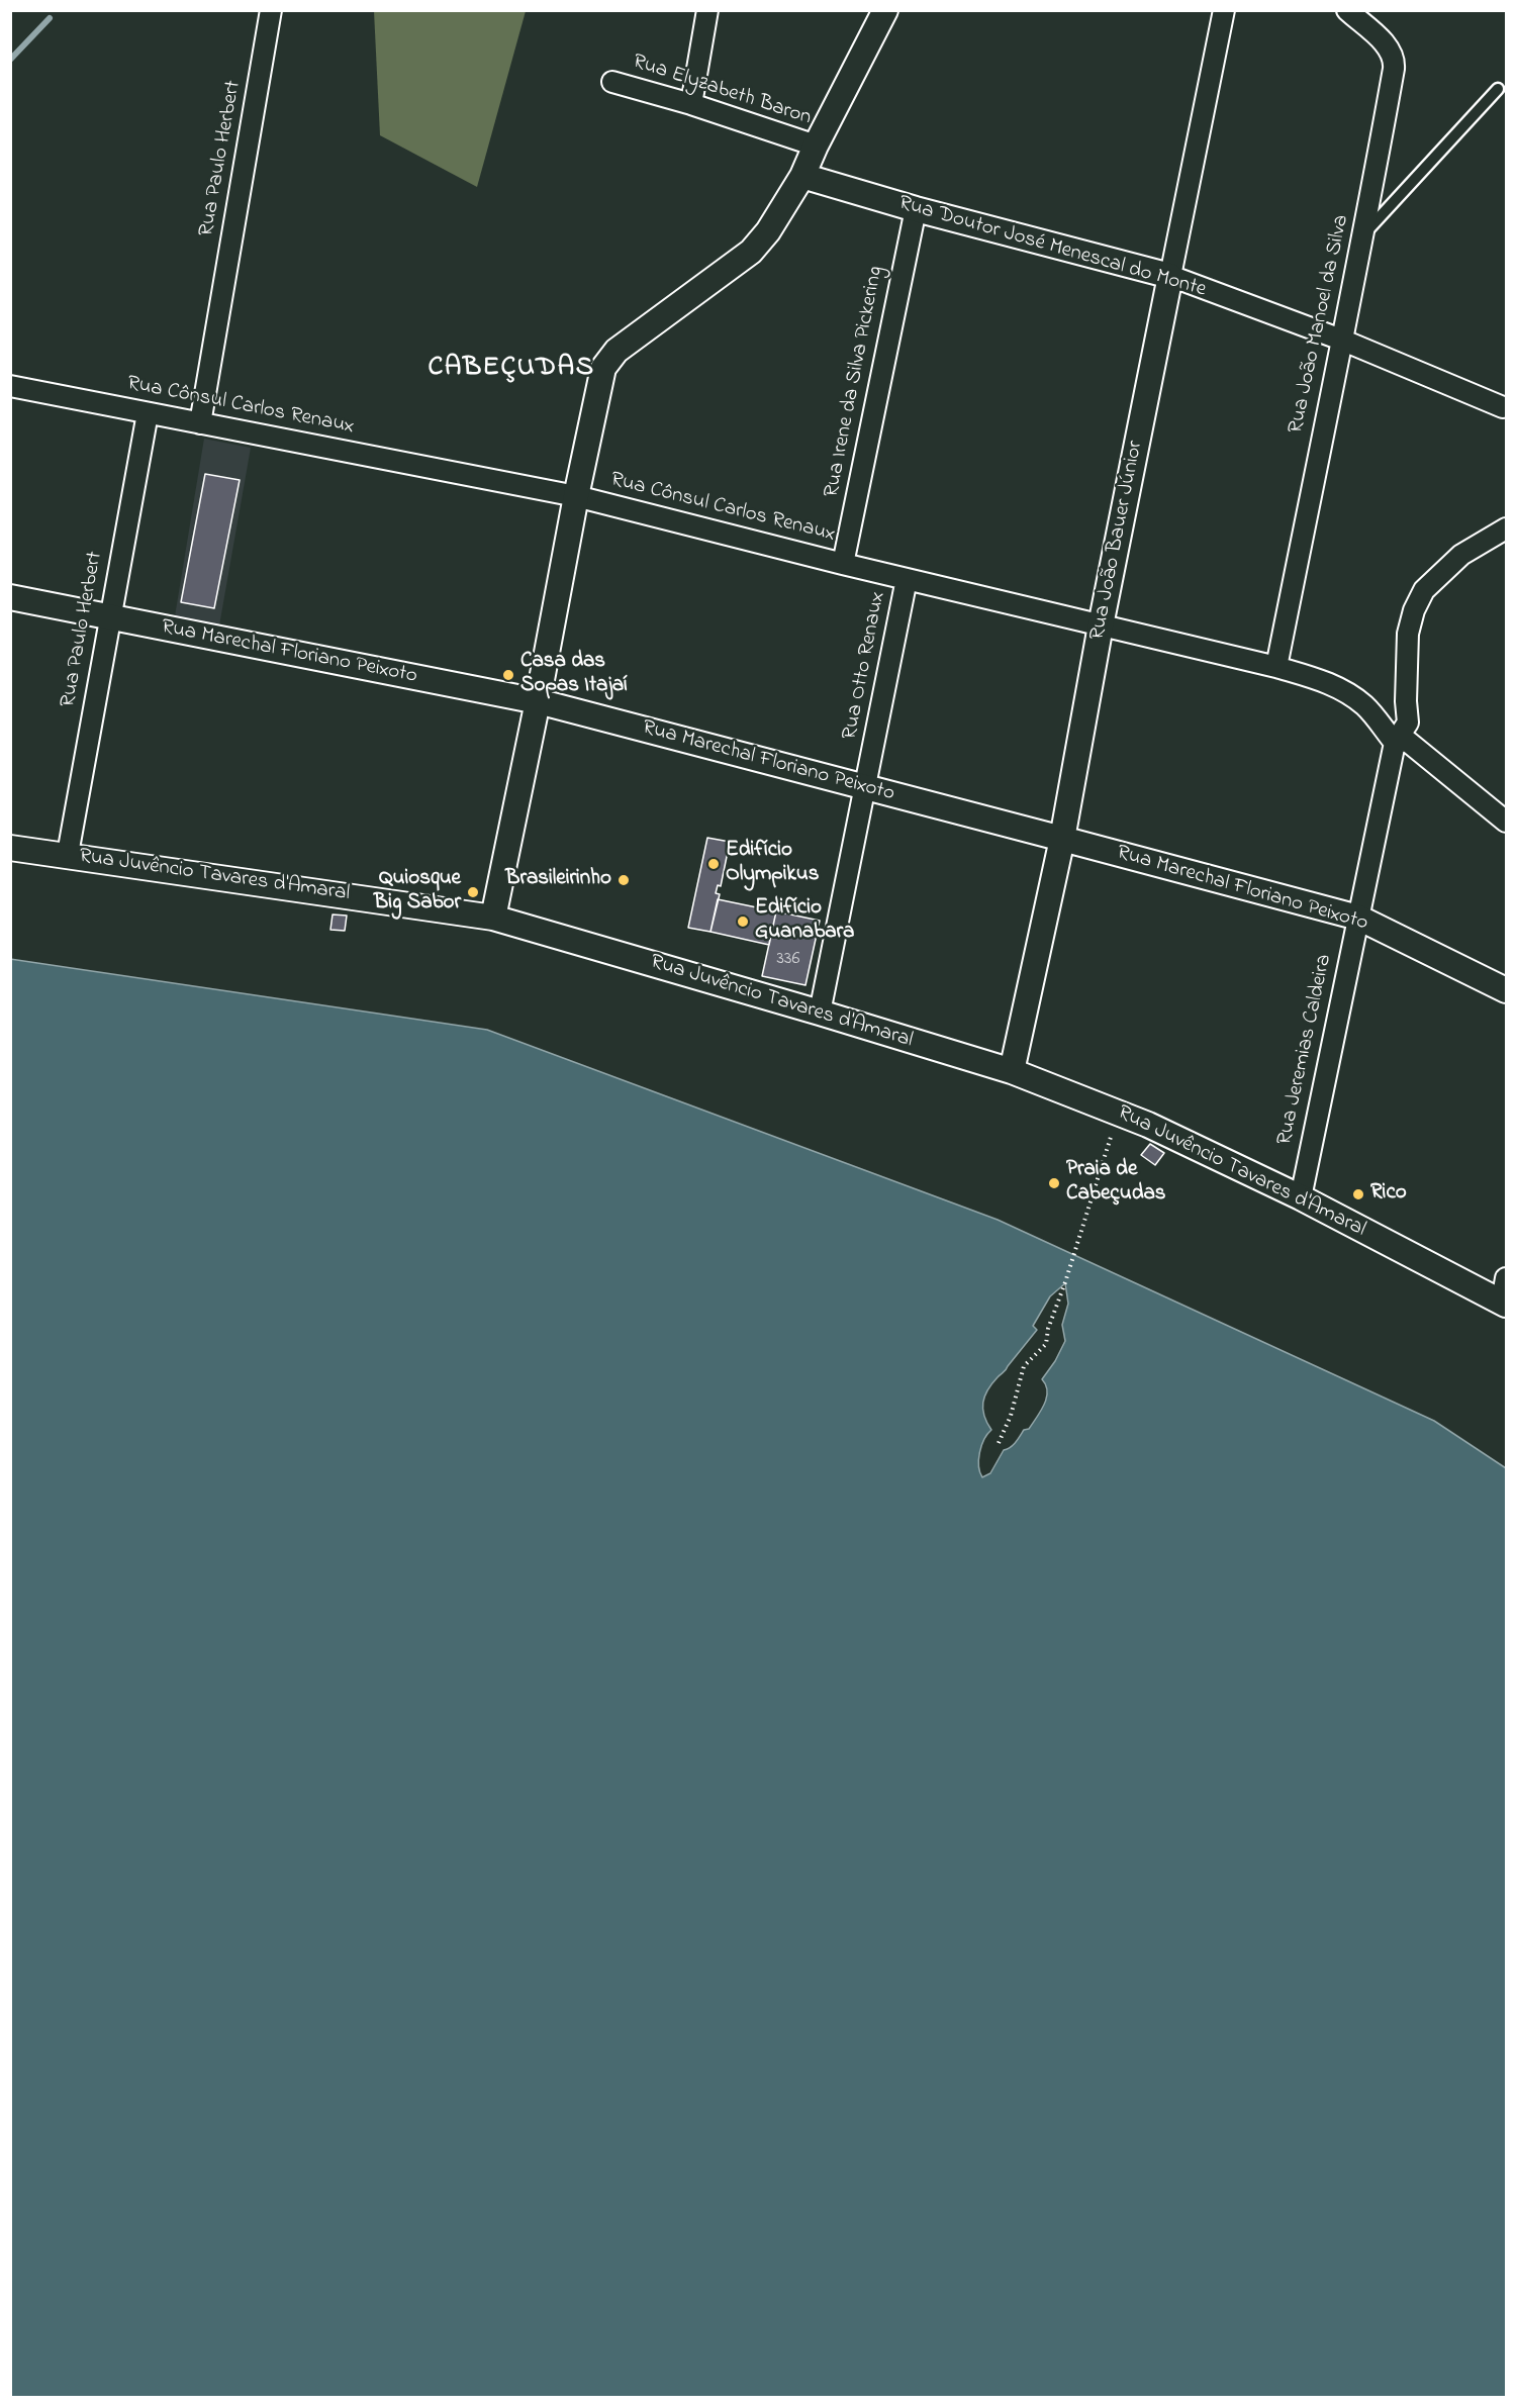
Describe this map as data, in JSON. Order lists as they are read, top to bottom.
{
  "streets": {
    "street": [
      "Rua Elyzabeth Baron",
      "Rua Paulo Herbert",
      "Rua Doutor José Menescal do Monte",
      "Rua João Manoel da Silva",
      "Rua Irene da Silva Pickering",
      "Rua Cônsul Carlos Renaux",
      "Rua João Bauer Júnior",
      "Rua Marechal Floriano Peixoto",
      "Rua Otto Renaux",
      "Rua Juvêncio Tavares d'Amaral",
      "Rua Jeremias Caldeira"
    ]
  },
  "crossings": [
    ["Rua Paulo Herbert", "Rua Cônsul Carlos Renaux"],
    ["Rua Paulo Herbert", "Rua Marechal Floriano Peixoto"],
    ["Rua Paulo Herbert", "Rua Juvêncio Tavares d'Amaral"],
    ["Rua Doutor José Menescal do Monte", "Rua João Manoel da Silva"],
    ["Rua Doutor José Menescal do Monte", "Rua Irene da Silva Pickering"],
    ["Rua Doutor José Menescal do Monte", "Rua João Bauer Júnior"],
    ["Rua João Manoel da Silva", "Rua Cônsul Carlos Renaux"],
    ["Rua Irene da Silva Pickering", "Rua Cônsul Carlos Renaux"],
    ["Rua Cônsul Carlos Renaux", "Rua João Bauer Júnior"],
    ["Rua Cônsul Carlos Renaux", "Rua Otto Renaux"],
    ["Rua Cônsul Carlos Renaux", "Rua Jeremias Caldeira"],
    ["Rua João Bauer Júnior", "Rua Marechal Floriano Peixoto"],
    ["Rua João Bauer Júnior", "Rua Juvêncio Tavares d'Amaral"],
    ["Rua Marechal Floriano Peixoto", "Rua Otto Renaux"],
    ["Rua Marechal Floriano Peixoto", "Rua Jeremias Caldeira"],
    ["Rua Otto Renaux", "Rua Juvêncio Tavares d'Amaral"],
    ["Rua Juvêncio Tavares d'Amaral", "Rua Jeremias Caldeira"]
  ],
  "districts": ["CABEÇUDAS"],
  "places": [
    "Casa das Sopas Itajaí",
    "Edifício Olympikus",
    "Brasileirinho",
    "Quiosque Big Sabor",
    "Edifício Guanabara",
    "Praia de Cabeçudas",
    "Rico"
  ],
  "house_numbers": ["336"]
}
